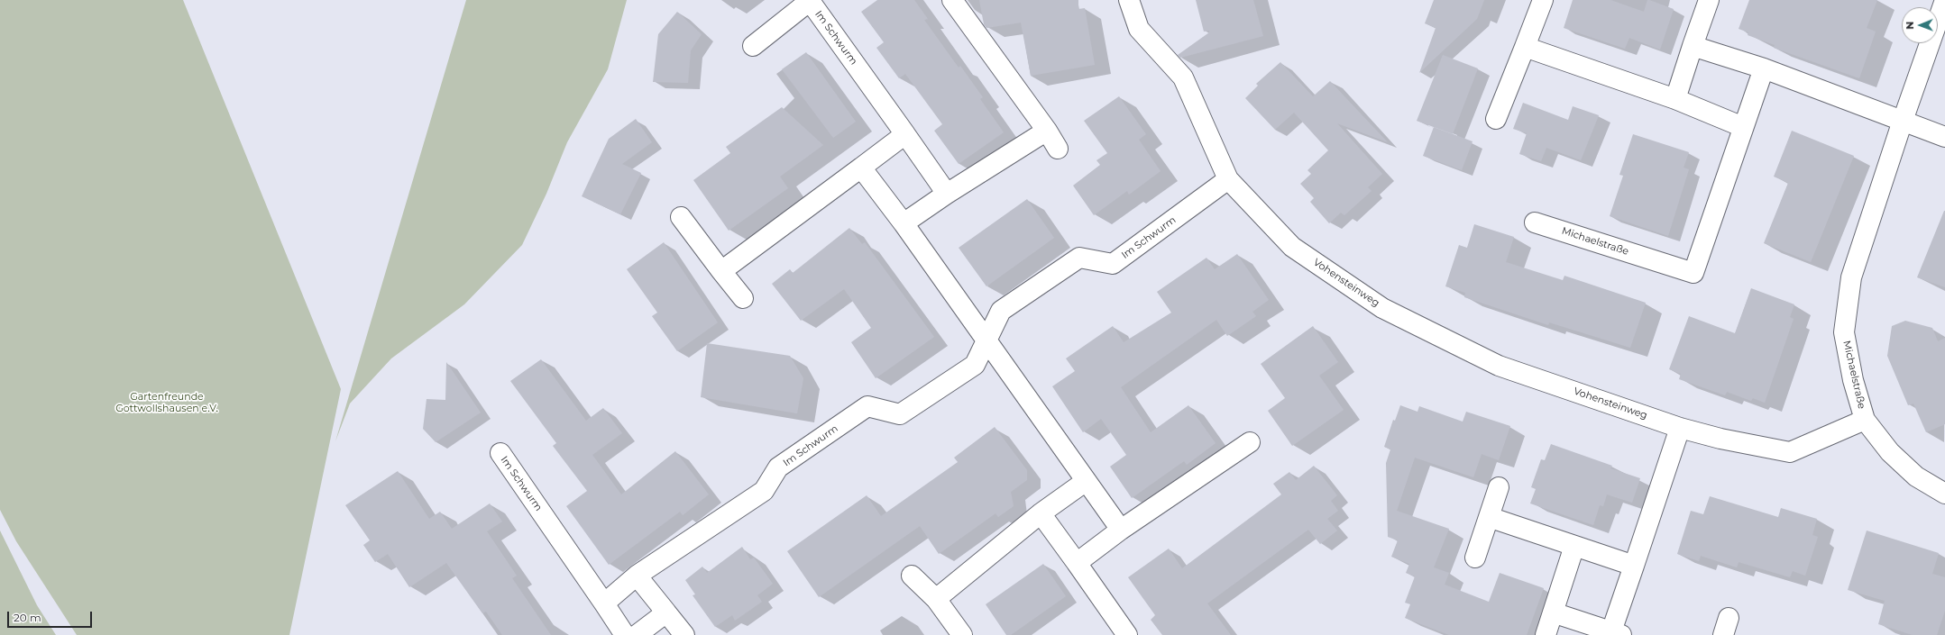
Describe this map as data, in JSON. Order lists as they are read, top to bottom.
{
  "streets": {
    "street": ["Im Schwurm", "Michaelstraße", "Vohensteinweg"]
  },
  "crossings": [
    ["Im Schwurm", "Vohensteinweg"],
    ["Michaelstraße", "Vohensteinweg"]
  ],
  "parks": ["Gartenfreunde Gottwollshausen e.V."],
  "scale_bar": "20 m",
  "north": "left"
}
